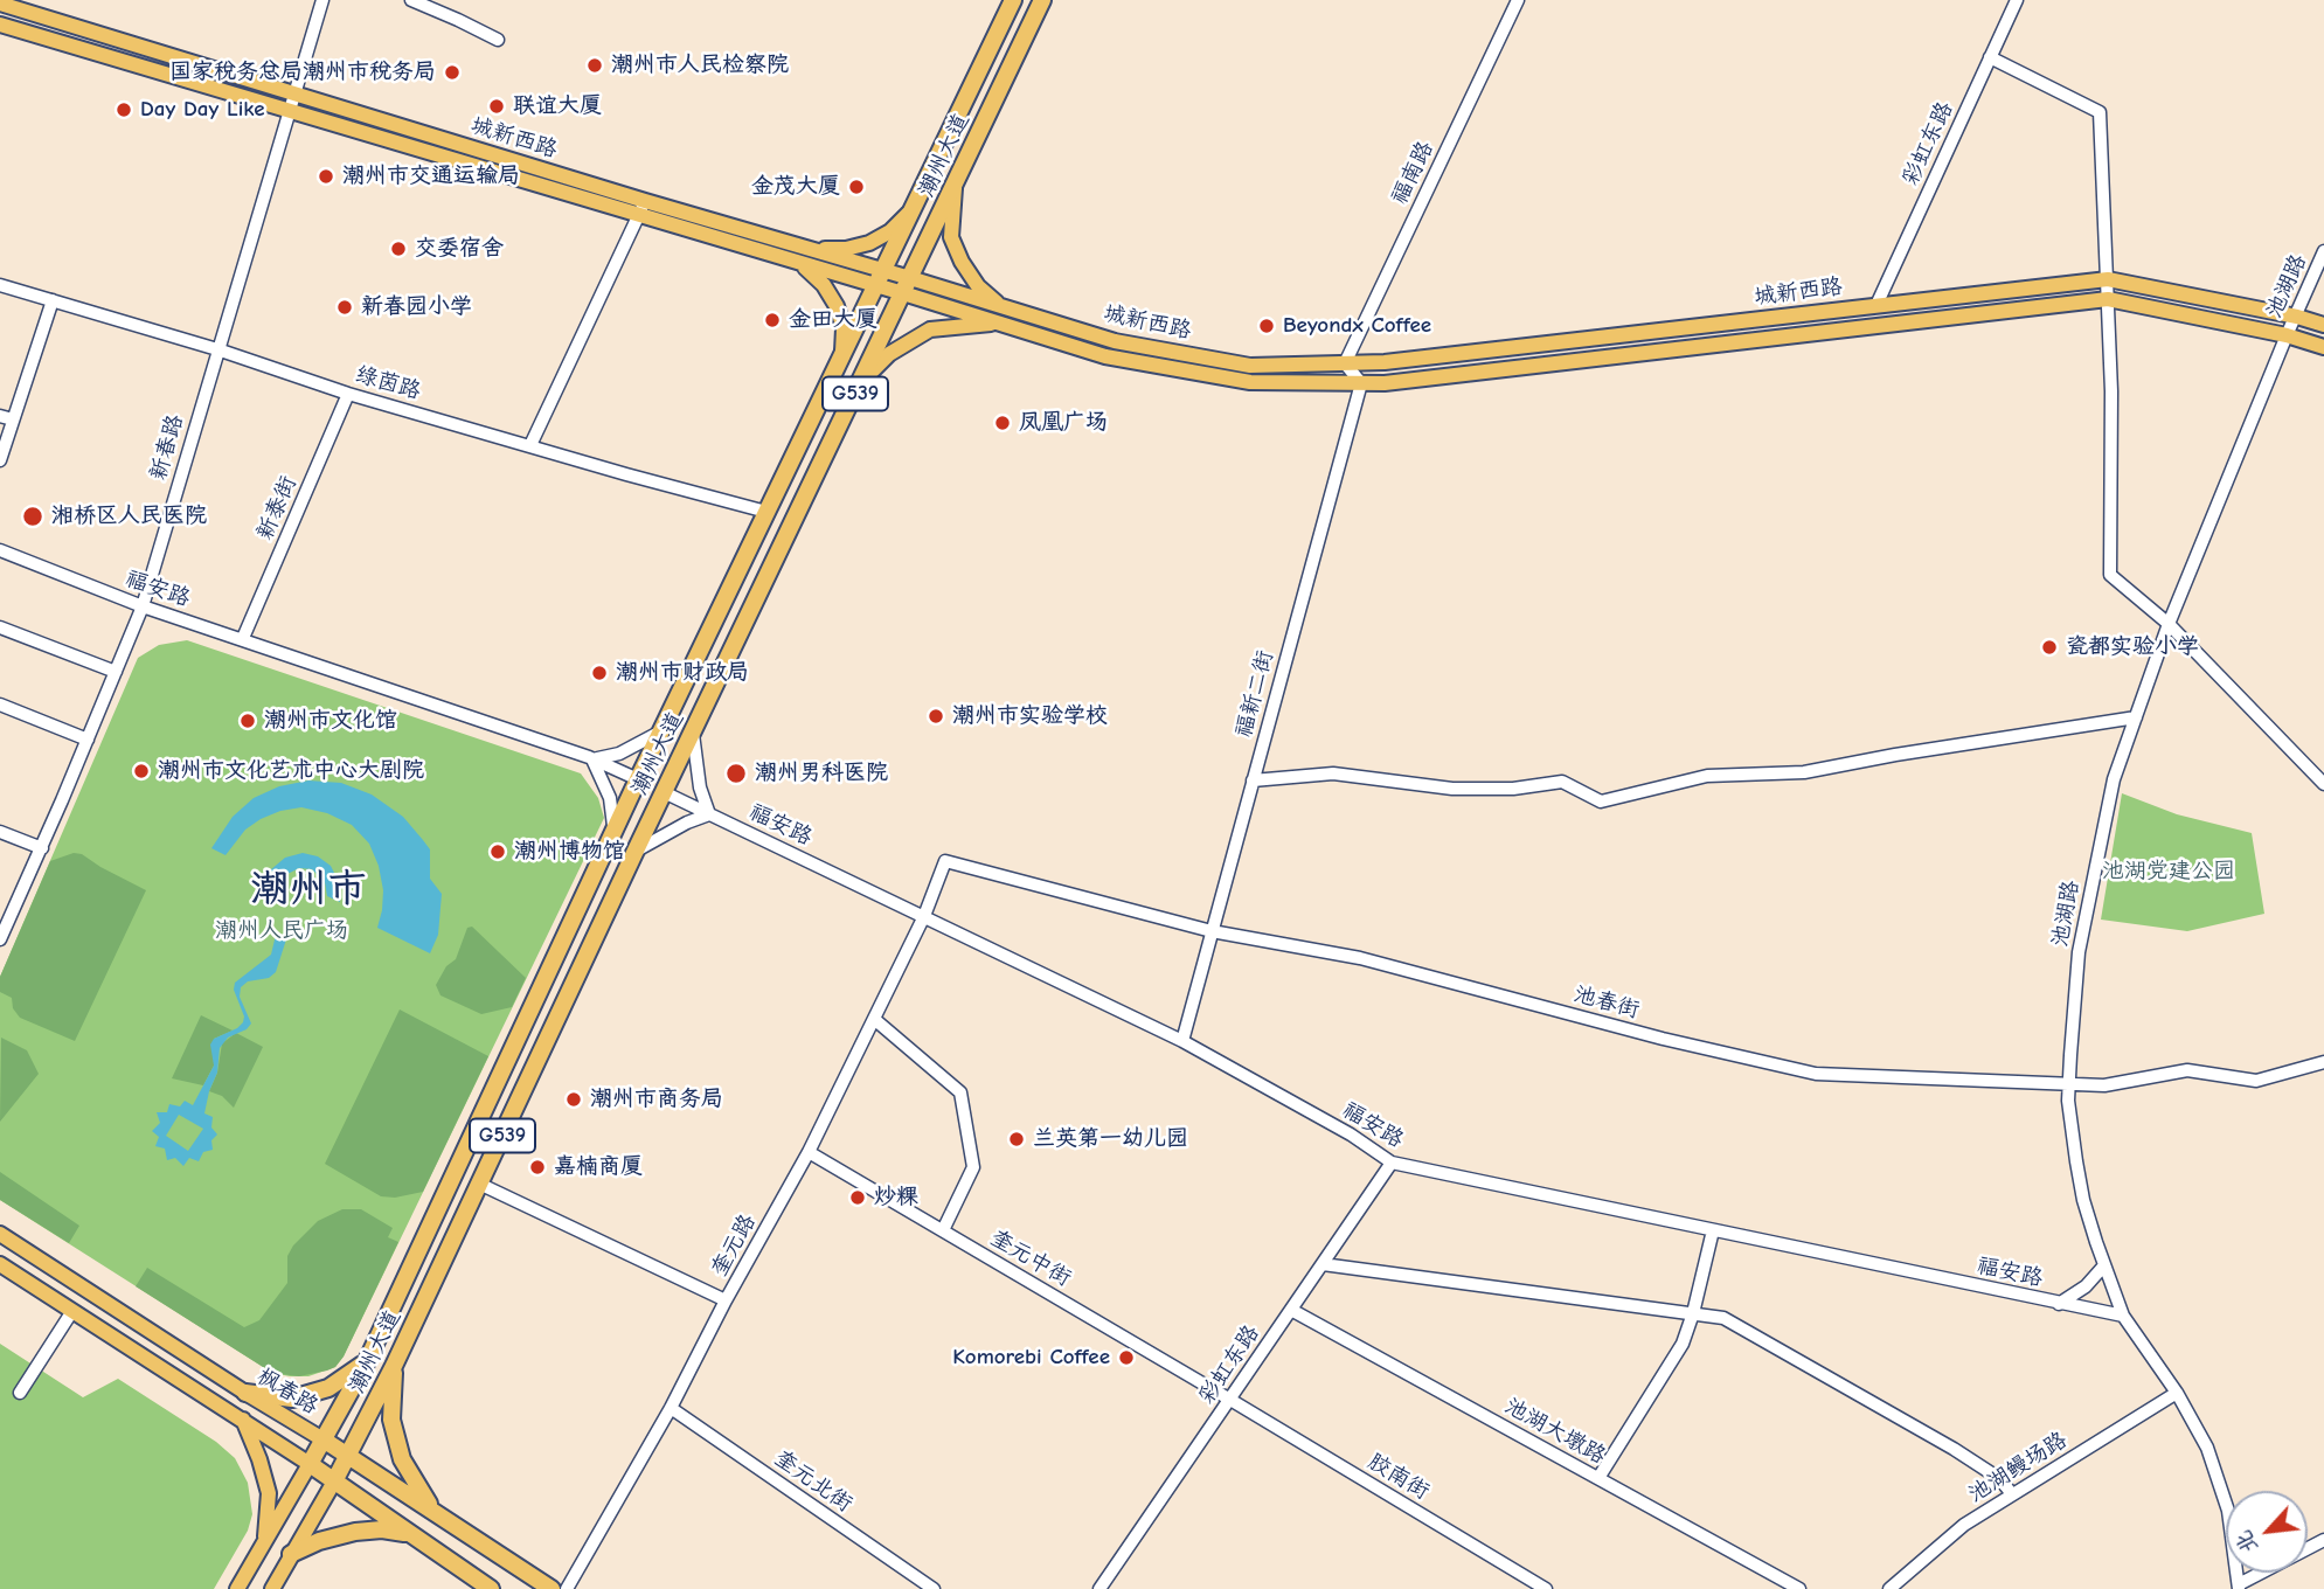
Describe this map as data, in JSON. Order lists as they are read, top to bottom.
{
  "streets": {
    "highway": ["潮州大道", "G539", "枫春路"],
    "main road": ["城新西路"],
    "street": [
      "彩虹东路",
      "福南路",
      "池湖路",
      "绿茵路",
      "新春路",
      "新泰街",
      "福安路",
      "福新二街",
      "池春街",
      "奎元路",
      "奎元中街",
      "池湖大墩路",
      "池湖鳗场路",
      "胶南街",
      "奎元北街"
    ]
  },
  "crossings": [
    ["城新西路", "彩虹东路"],
    ["城新西路", "潮州大道"],
    ["城新西路", "福南路"],
    ["城新西路", "池湖路"],
    ["城新西路", "新春路"],
    ["城新西路", "福新二街"],
    ["彩虹东路", "福安路"],
    ["彩虹东路", "奎元中街"],
    ["彩虹东路", "池湖大墩路"],
    ["彩虹东路", "胶南街"],
    ["潮州大道", "绿茵路"],
    ["潮州大道", "福安路"],
    ["潮州大道", "枫春路"],
    ["池湖路", "福安路"],
    ["池湖路", "池春街"],
    ["池湖路", "池湖鳗场路"],
    ["绿茵路", "新春路"],
    ["绿茵路", "新泰街"],
    ["新春路", "福安路"],
    ["新泰街", "福安路"],
    ["福安路", "福新二街"],
    ["福安路", "池春街"],
    ["福安路", "奎元路"],
    ["福新二街", "池春街"],
    ["池春街", "奎元路"],
    ["奎元路", "奎元中街"],
    ["奎元路", "奎元北街"],
    ["奎元中街", "胶南街"]
  ],
  "districts": ["潮州市"],
  "parks": ["池湖党建公园", "潮州人民广场"],
  "places": [
    "潮州市人民检察院",
    "国家税务总局潮州市税务局",
    "联谊大厦",
    "Day Day Like",
    "潮州市交通运输局",
    "金茂大厦",
    "交委宿舍",
    "新春园小学",
    "金田大厦",
    "Beyondx Coffee",
    "凤凰广场",
    "湘桥区人民医院",
    "瓷都实验小学",
    "潮州市财政局",
    "潮州市实验学校",
    "潮州市文化馆",
    "潮州市文化艺术中心大剧院",
    "潮州男科医院",
    "潮州博物馆",
    "潮州市商务局",
    "兰英第一幼儿园",
    "嘉楠商厦",
    "炒粿",
    "Komorebi Coffee"
  ],
  "north": "bottom left"
}
